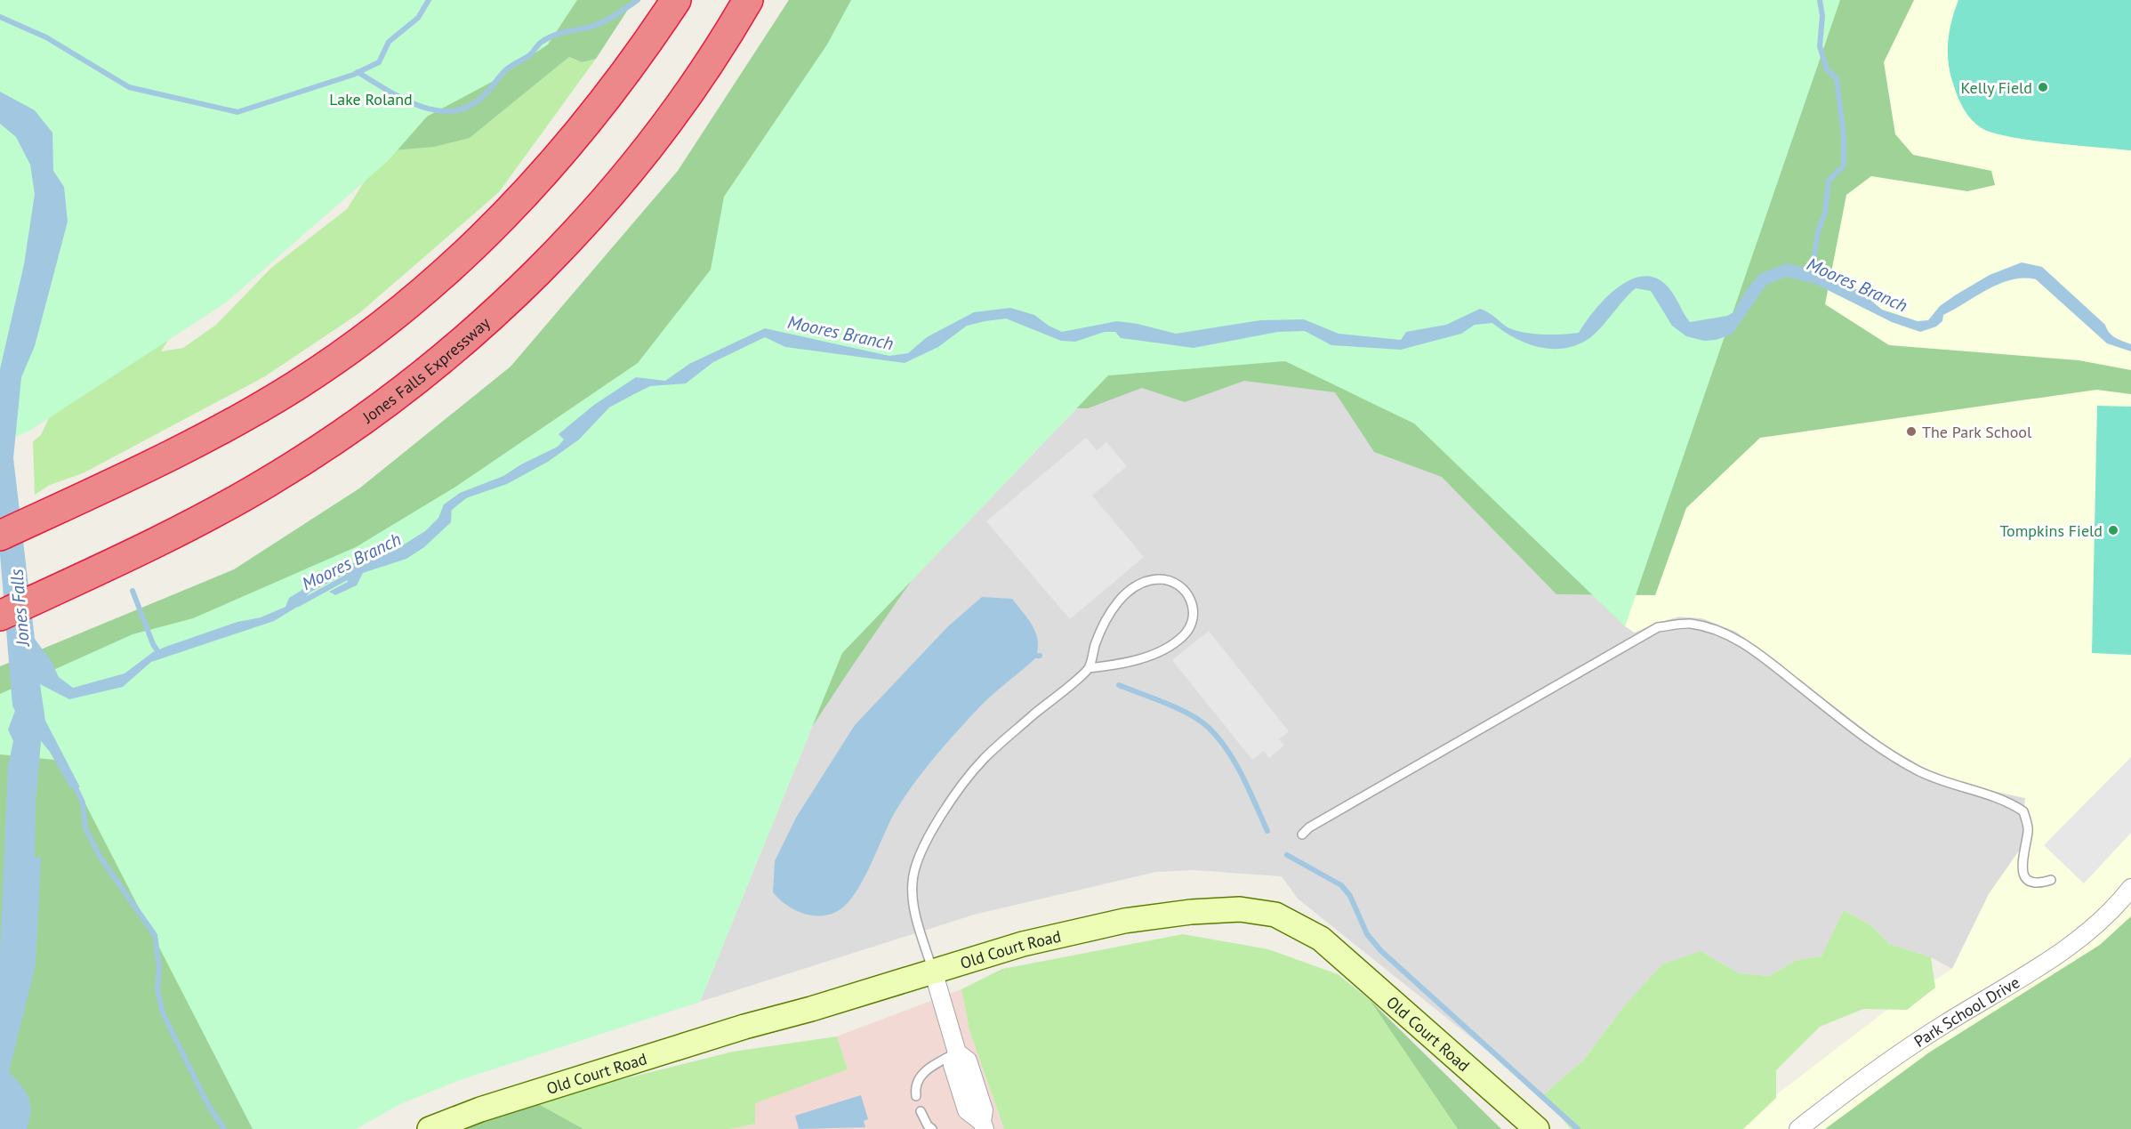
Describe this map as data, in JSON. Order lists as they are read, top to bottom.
{
  "streets": {
    "highway": ["Jones Falls Expressway"],
    "main road": ["Old Court Road"],
    "street": ["Park School Drive"]
  },
  "water": ["Moores Branch", "Jones Falls"],
  "parks": ["Lake Roland"],
  "places": ["Kelly Field", "The Park School", "Tompkins Field"]
}
